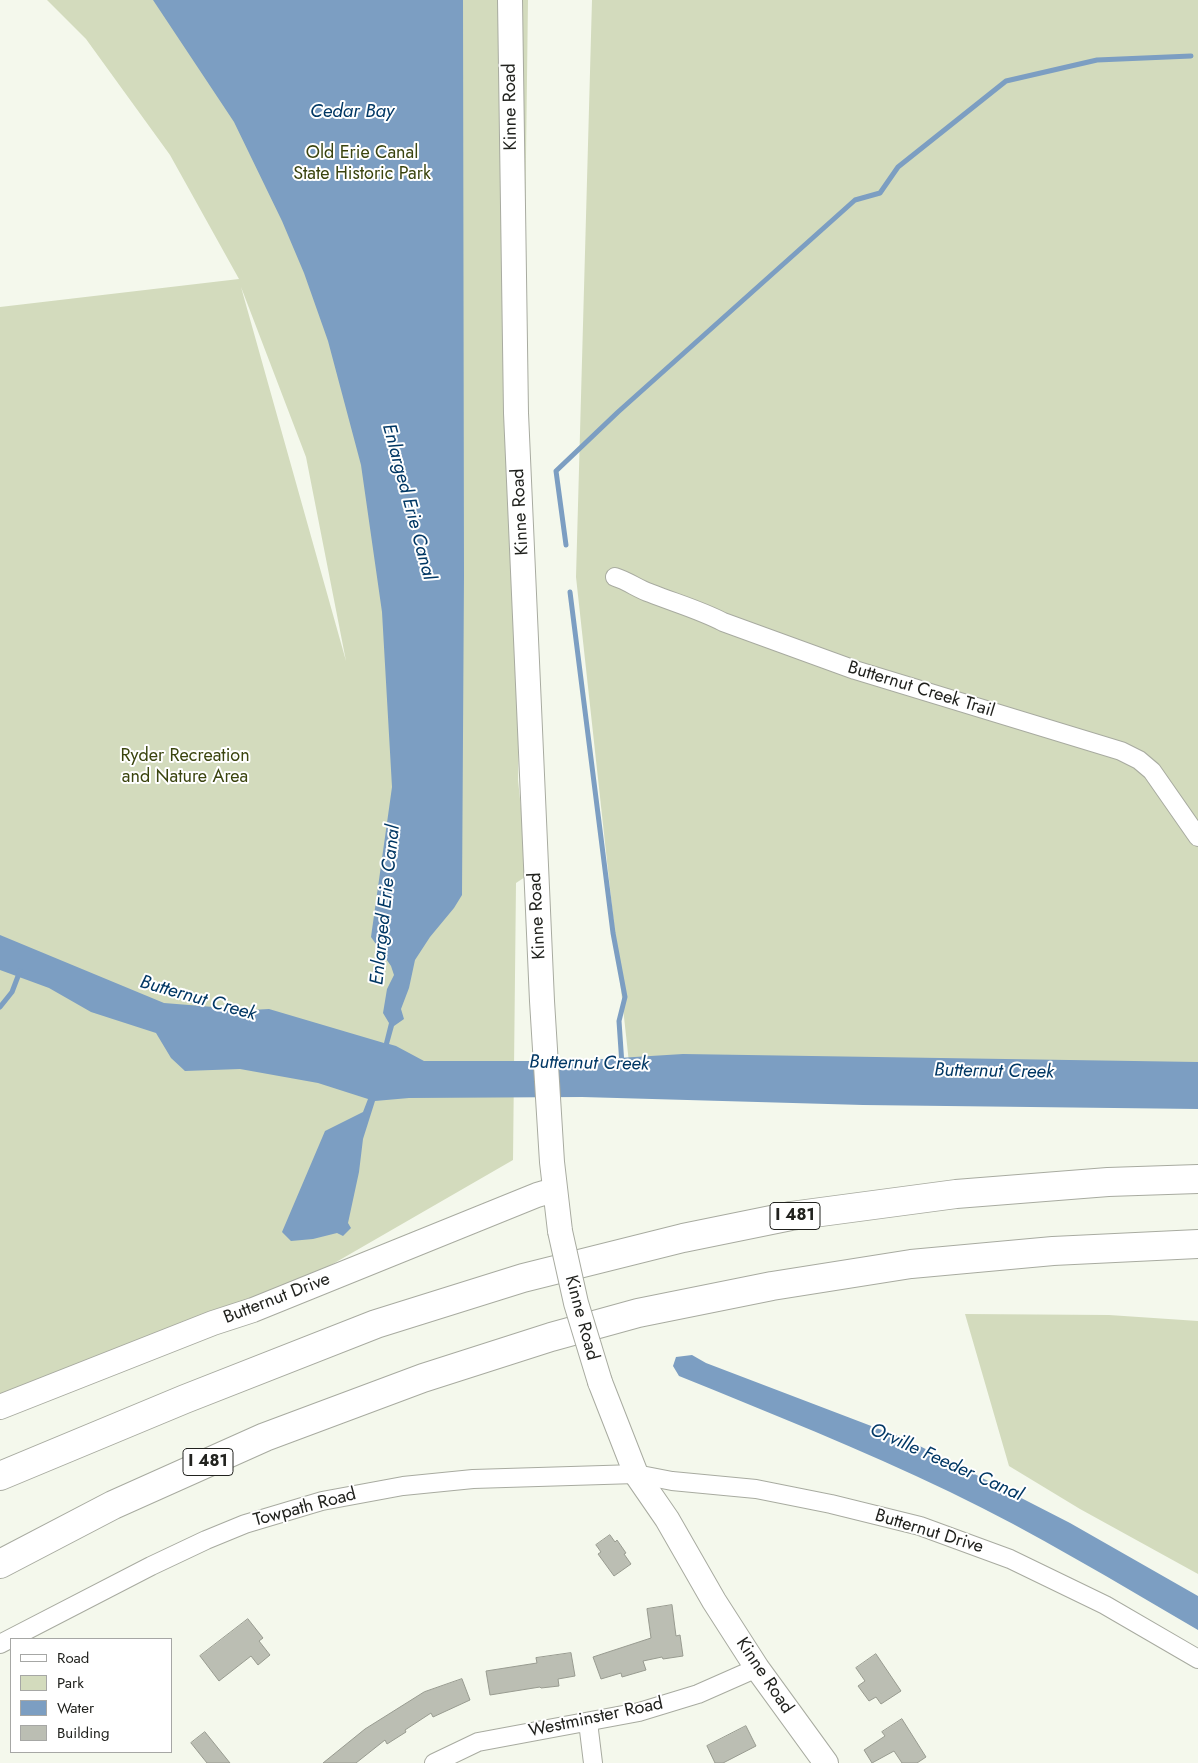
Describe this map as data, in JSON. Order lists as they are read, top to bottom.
{
  "streets": {
    "highway": ["I 481"],
    "street": [
      "Kinne Road",
      "Butternut Creek Trail",
      "Butternut Drive",
      "Towpath Road",
      "Westminster Road"
    ]
  },
  "crossings": [
    ["Kinne Road", "Butternut Drive"],
    ["Kinne Road", "Towpath Road"],
    ["Kinne Road", "Westminster Road"],
    ["Butternut Drive", "Towpath Road"]
  ],
  "water": [
    "Cedar Bay",
    "Enlarged Erie Canal",
    "Butternut Creek",
    "Orville Feeder Canal"
  ],
  "parks": ["Old Erie Canal State Historic Park", "Ryder Recreation and Nature Area"],
  "legend": [
    "Road",
    "Park",
    "Water",
    "Building"
  ]
}
